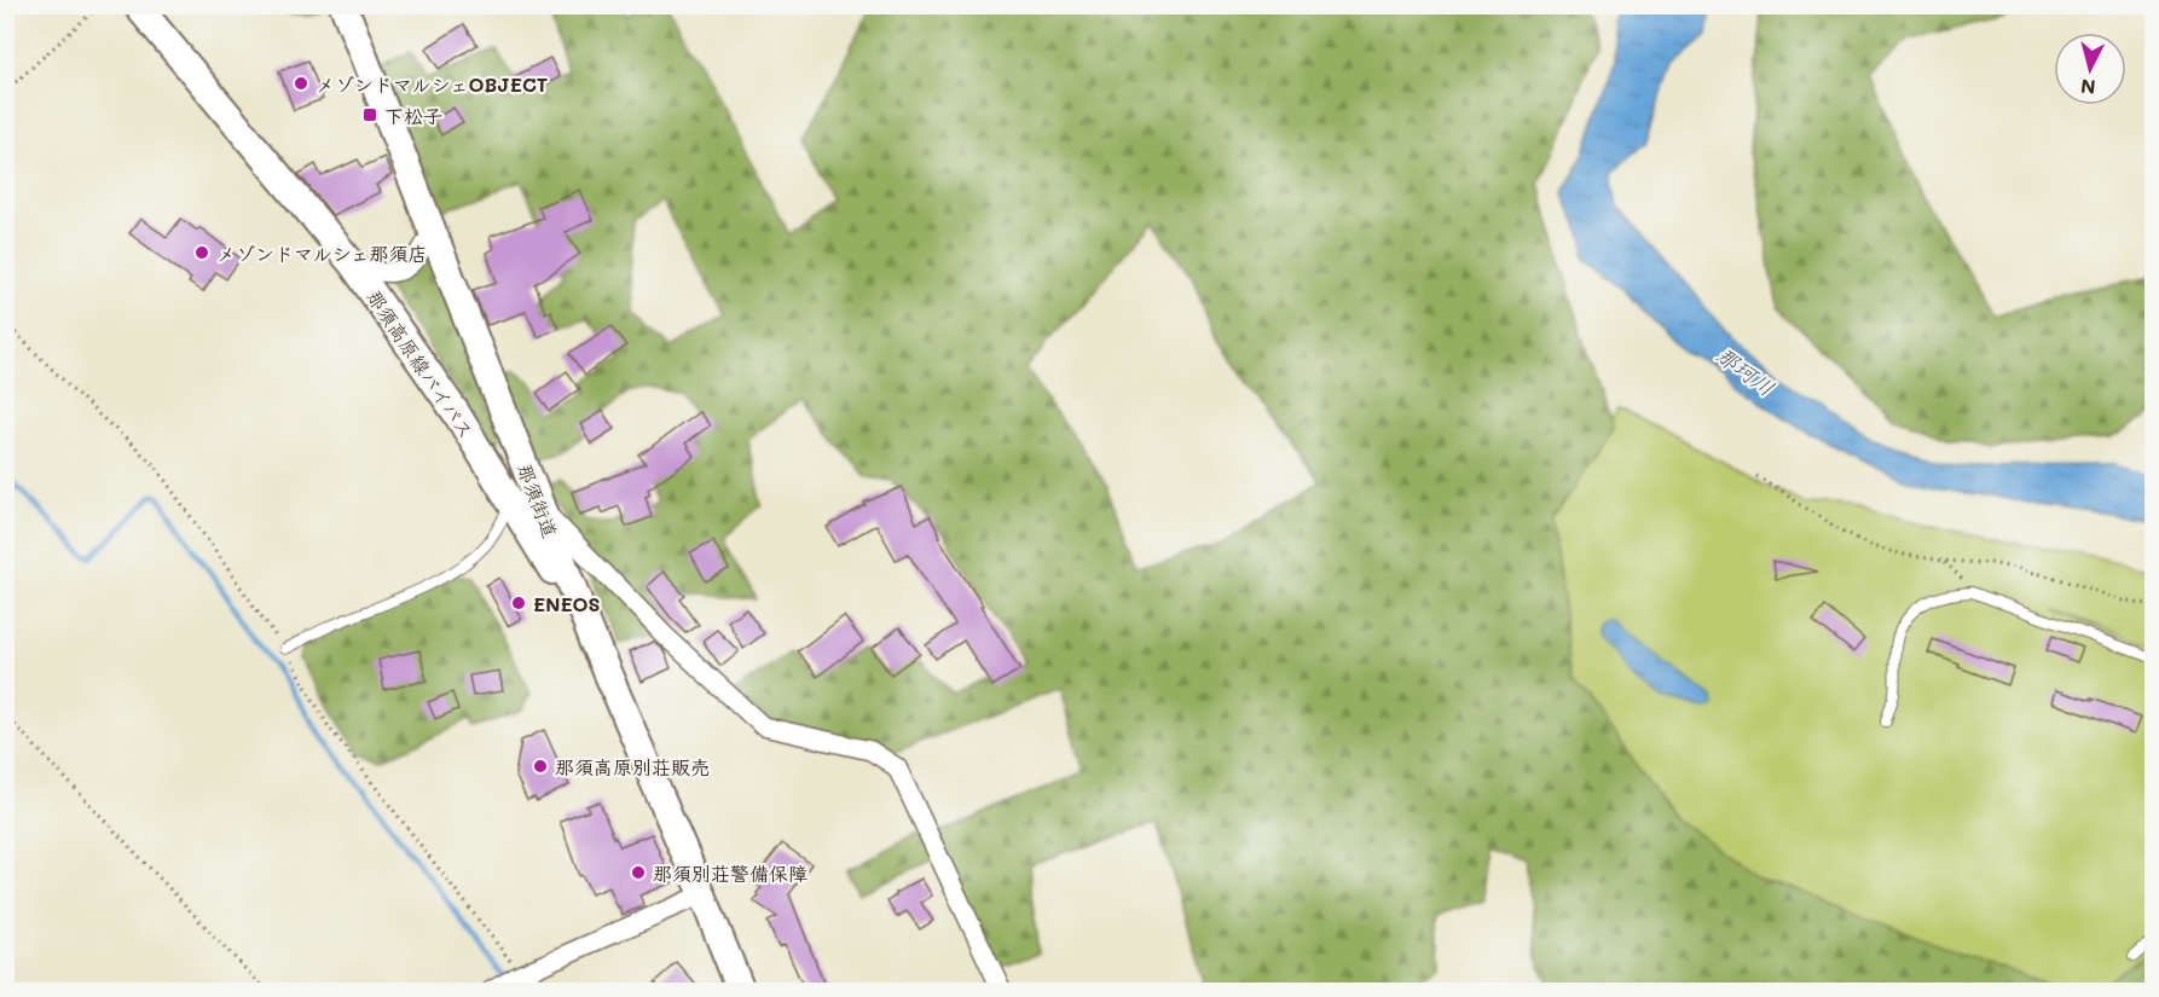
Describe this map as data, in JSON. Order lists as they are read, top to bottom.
{
  "streets": {
    "main road": ["那須高原線バイパス", "那須街道"]
  },
  "crossings": [
    ["那須高原線バイパス", "那須街道"]
  ],
  "water": ["那珂川"],
  "places": {
    "other": [
      "メゾンドマルシェOBJECT",
      "メゾンドマルシェ那須店",
      "ENEOS",
      "那須高原別荘販売",
      "那須別荘警備保障"
    ],
    "transit": ["下松子"]
  },
  "north": "bottom"
}
